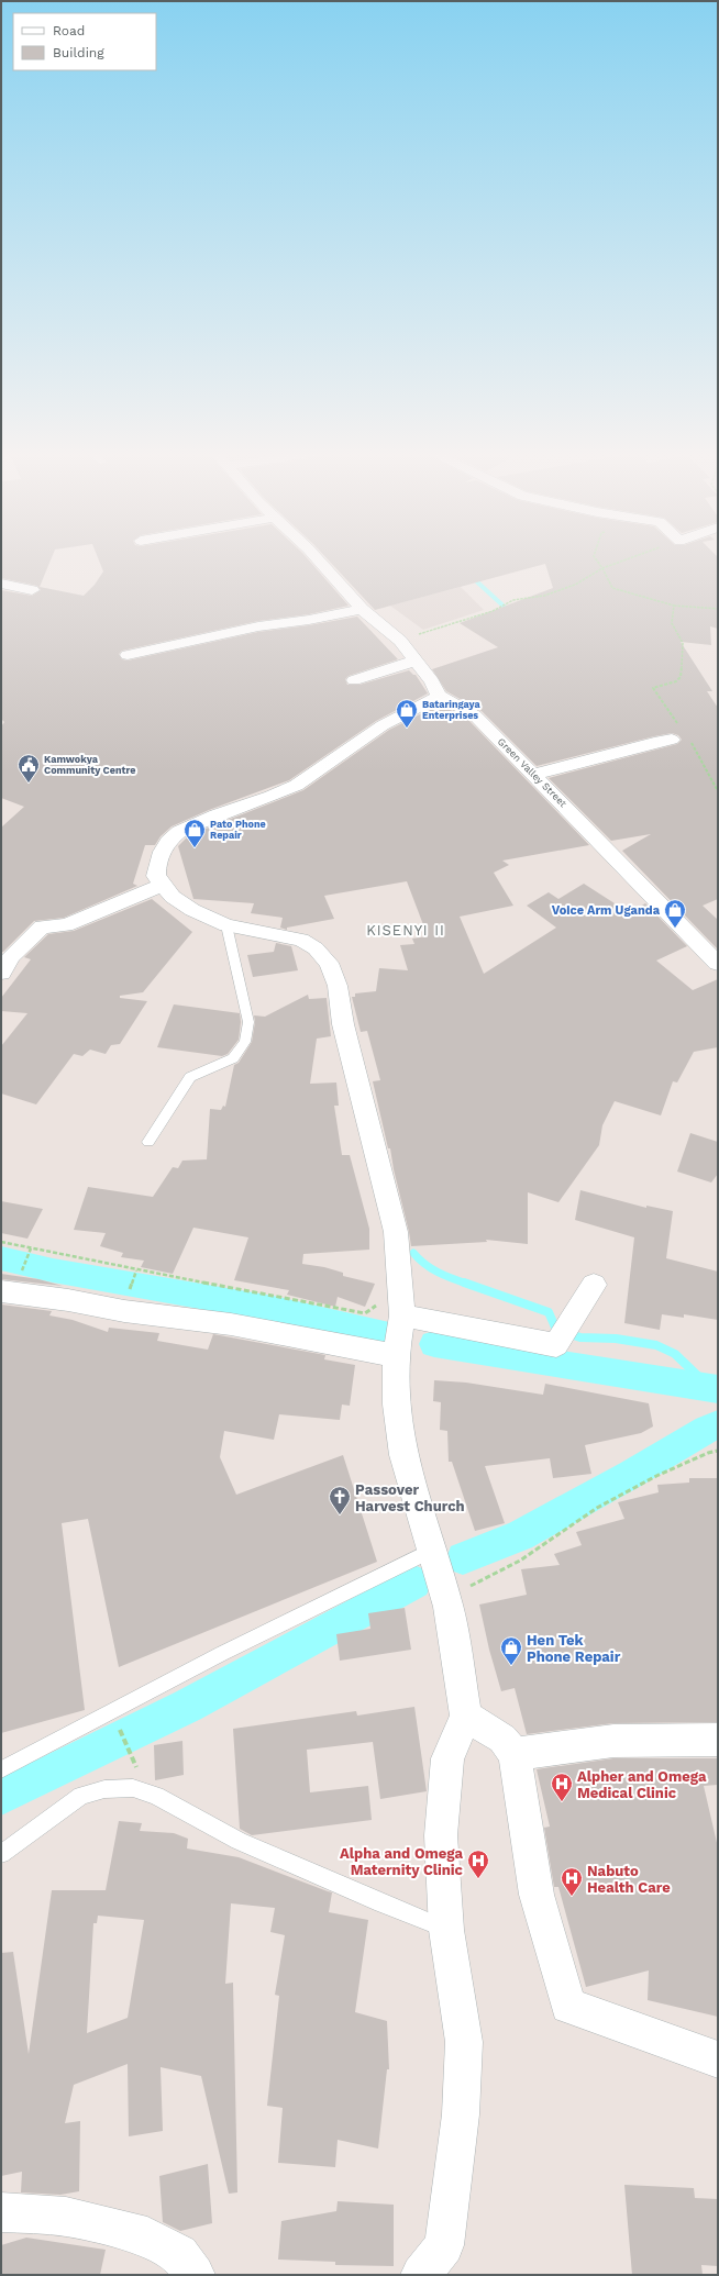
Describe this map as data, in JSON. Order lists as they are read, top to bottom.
{
  "streets": {
    "street": ["Green Valley Street"]
  },
  "districts": ["KISENYI II"],
  "places": {
    "shop": [
      "Bataringaya Enterprises",
      "Pato Phone Repair",
      "Voice Arm Uganda",
      "Hen Tek Phone Repair"
    ],
    "public building": ["Kamwokya Community Centre"],
    "church": ["Passover Harvest Church"],
    "hospital": ["Alpher and Omega Medical Clinic", "Alpha and Omega Maternity Clinic", "Nabuto Health Care"]
  },
  "legend": ["Road", "Building"]
}
